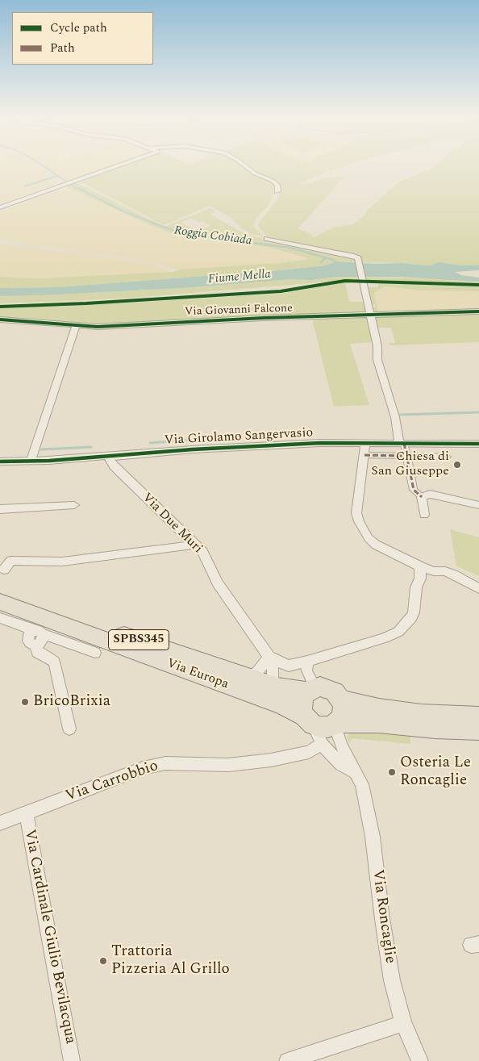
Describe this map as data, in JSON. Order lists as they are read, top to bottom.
{
  "streets": {
    "main road": ["SPBS345", "Via Europa"],
    "street": [
      "Via Giovanni Falcone",
      "Via Girolamo Sangervasio",
      "Via Due Muri",
      "Via Carrobbio",
      "Via Roncaglie",
      "Via Cardinale Giulio Bevilacqua"
    ]
  },
  "crossings": [
    ["Via Girolamo Sangervasio", "Via Due Muri"],
    ["Via Due Muri", "Via Europa"],
    ["Via Europa", "Via Roncaglie"],
    ["Via Carrobbio", "Via Roncaglie"],
    ["Via Carrobbio", "Via Cardinale Giulio Bevilacqua"]
  ],
  "water": ["Roggia Cobiada", "Fiume Mella"],
  "places": [
    "Chiesa di San Giuseppe",
    "BricoBrixia",
    "Osteria Le Roncaglie",
    "Trattoria Pizzeria Al Grillo"
  ],
  "legend": ["Cycle path", "Path"]
}
